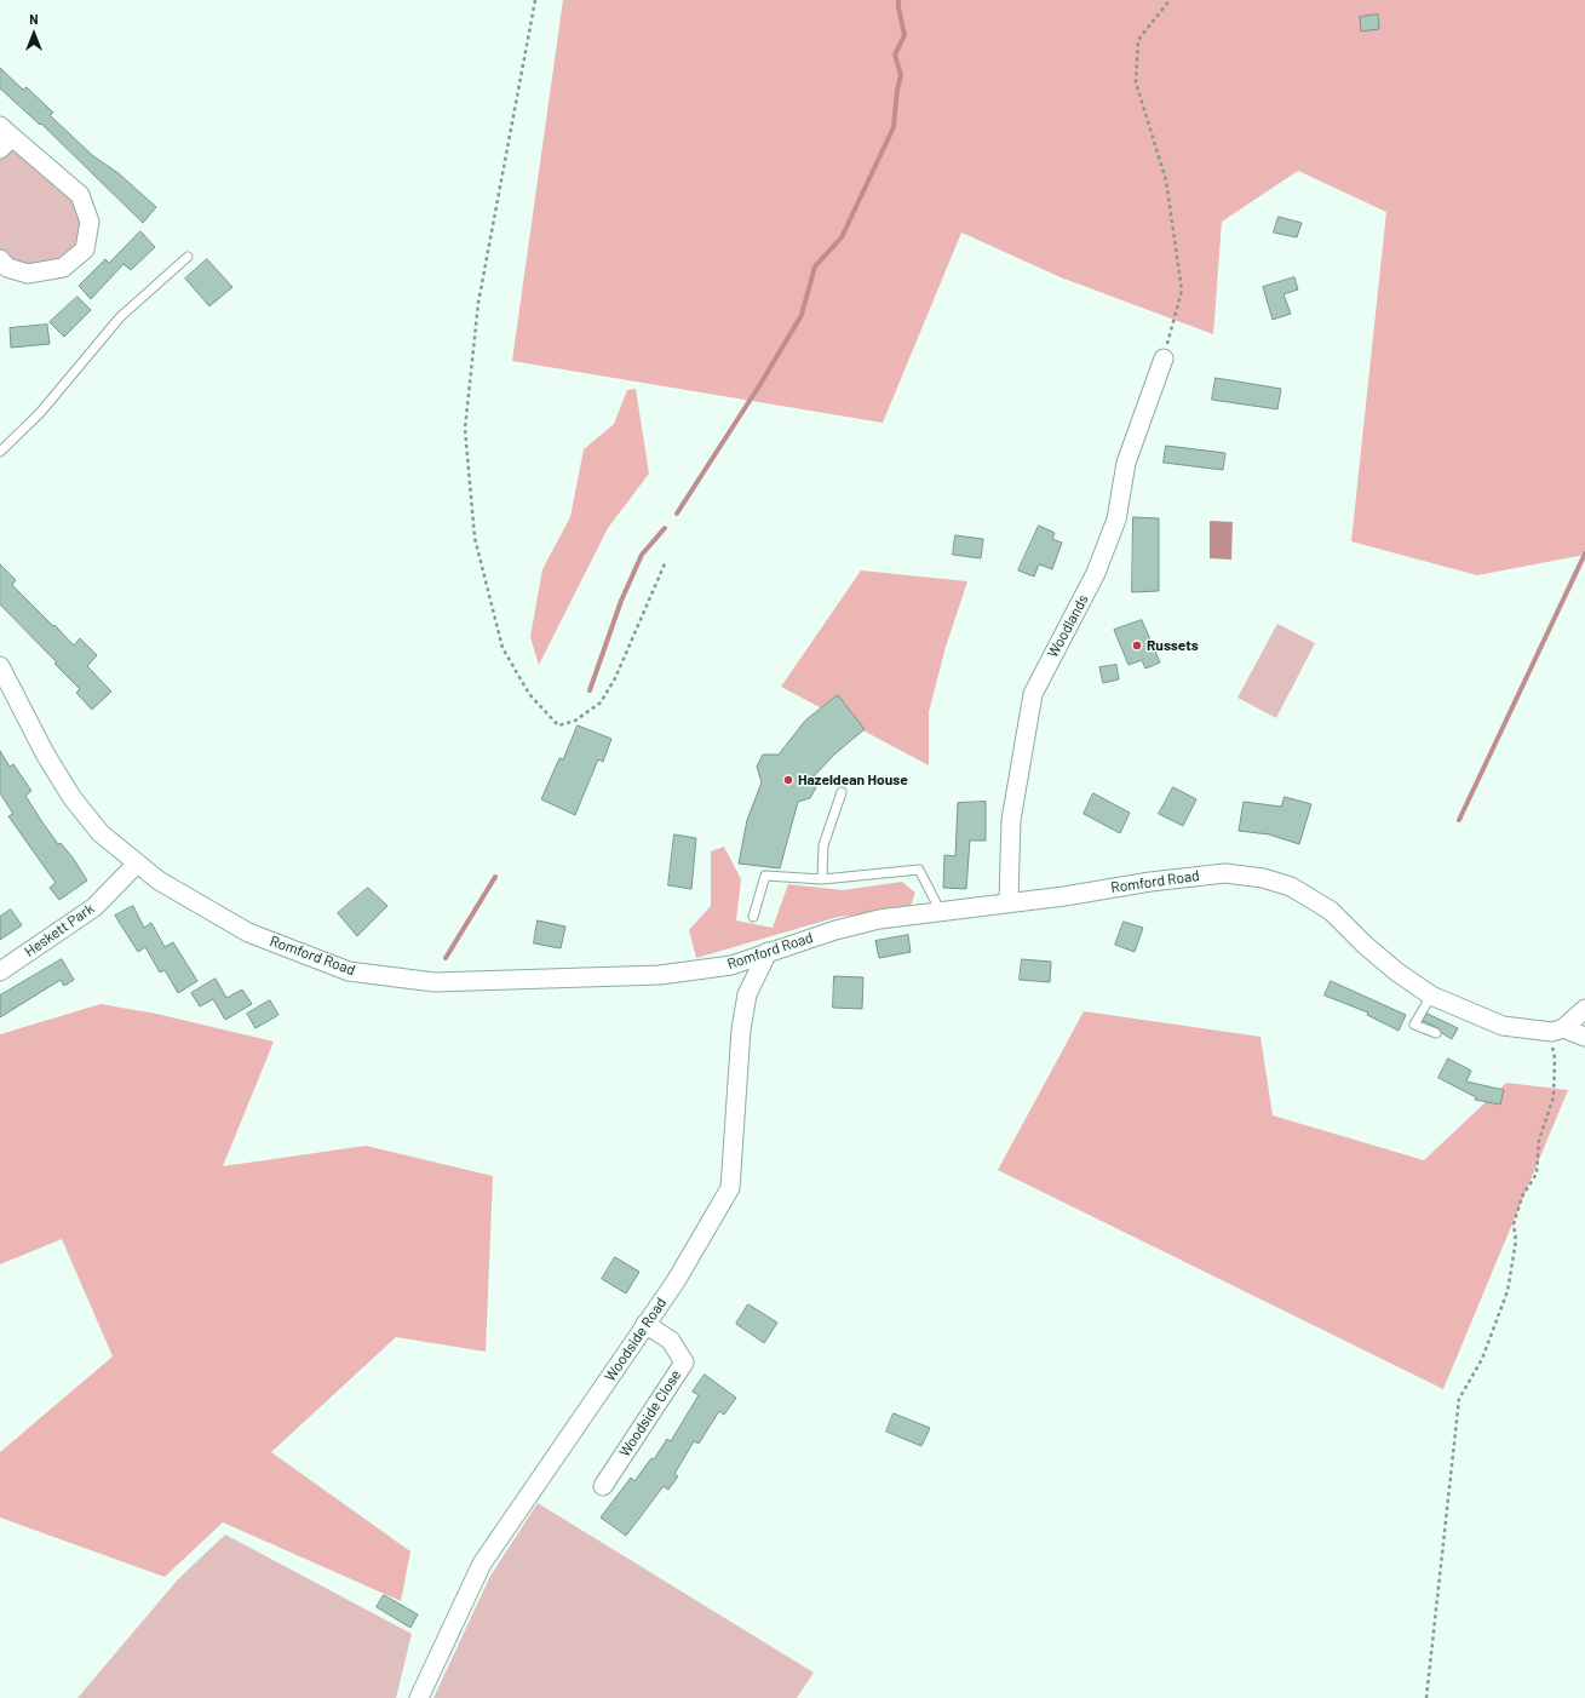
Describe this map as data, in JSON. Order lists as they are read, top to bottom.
{
  "streets": {
    "street": [
      "Woodlands",
      "Romford Road",
      "Heskett Park",
      "Woodside Road",
      "Woodside Close"
    ]
  },
  "crossings": [
    ["Woodlands", "Romford Road"],
    ["Romford Road", "Heskett Park"],
    ["Romford Road", "Woodside Road"],
    ["Woodside Road", "Woodside Close"]
  ],
  "places": ["Russets", "Hazeldean House"],
  "north": "top"
}
